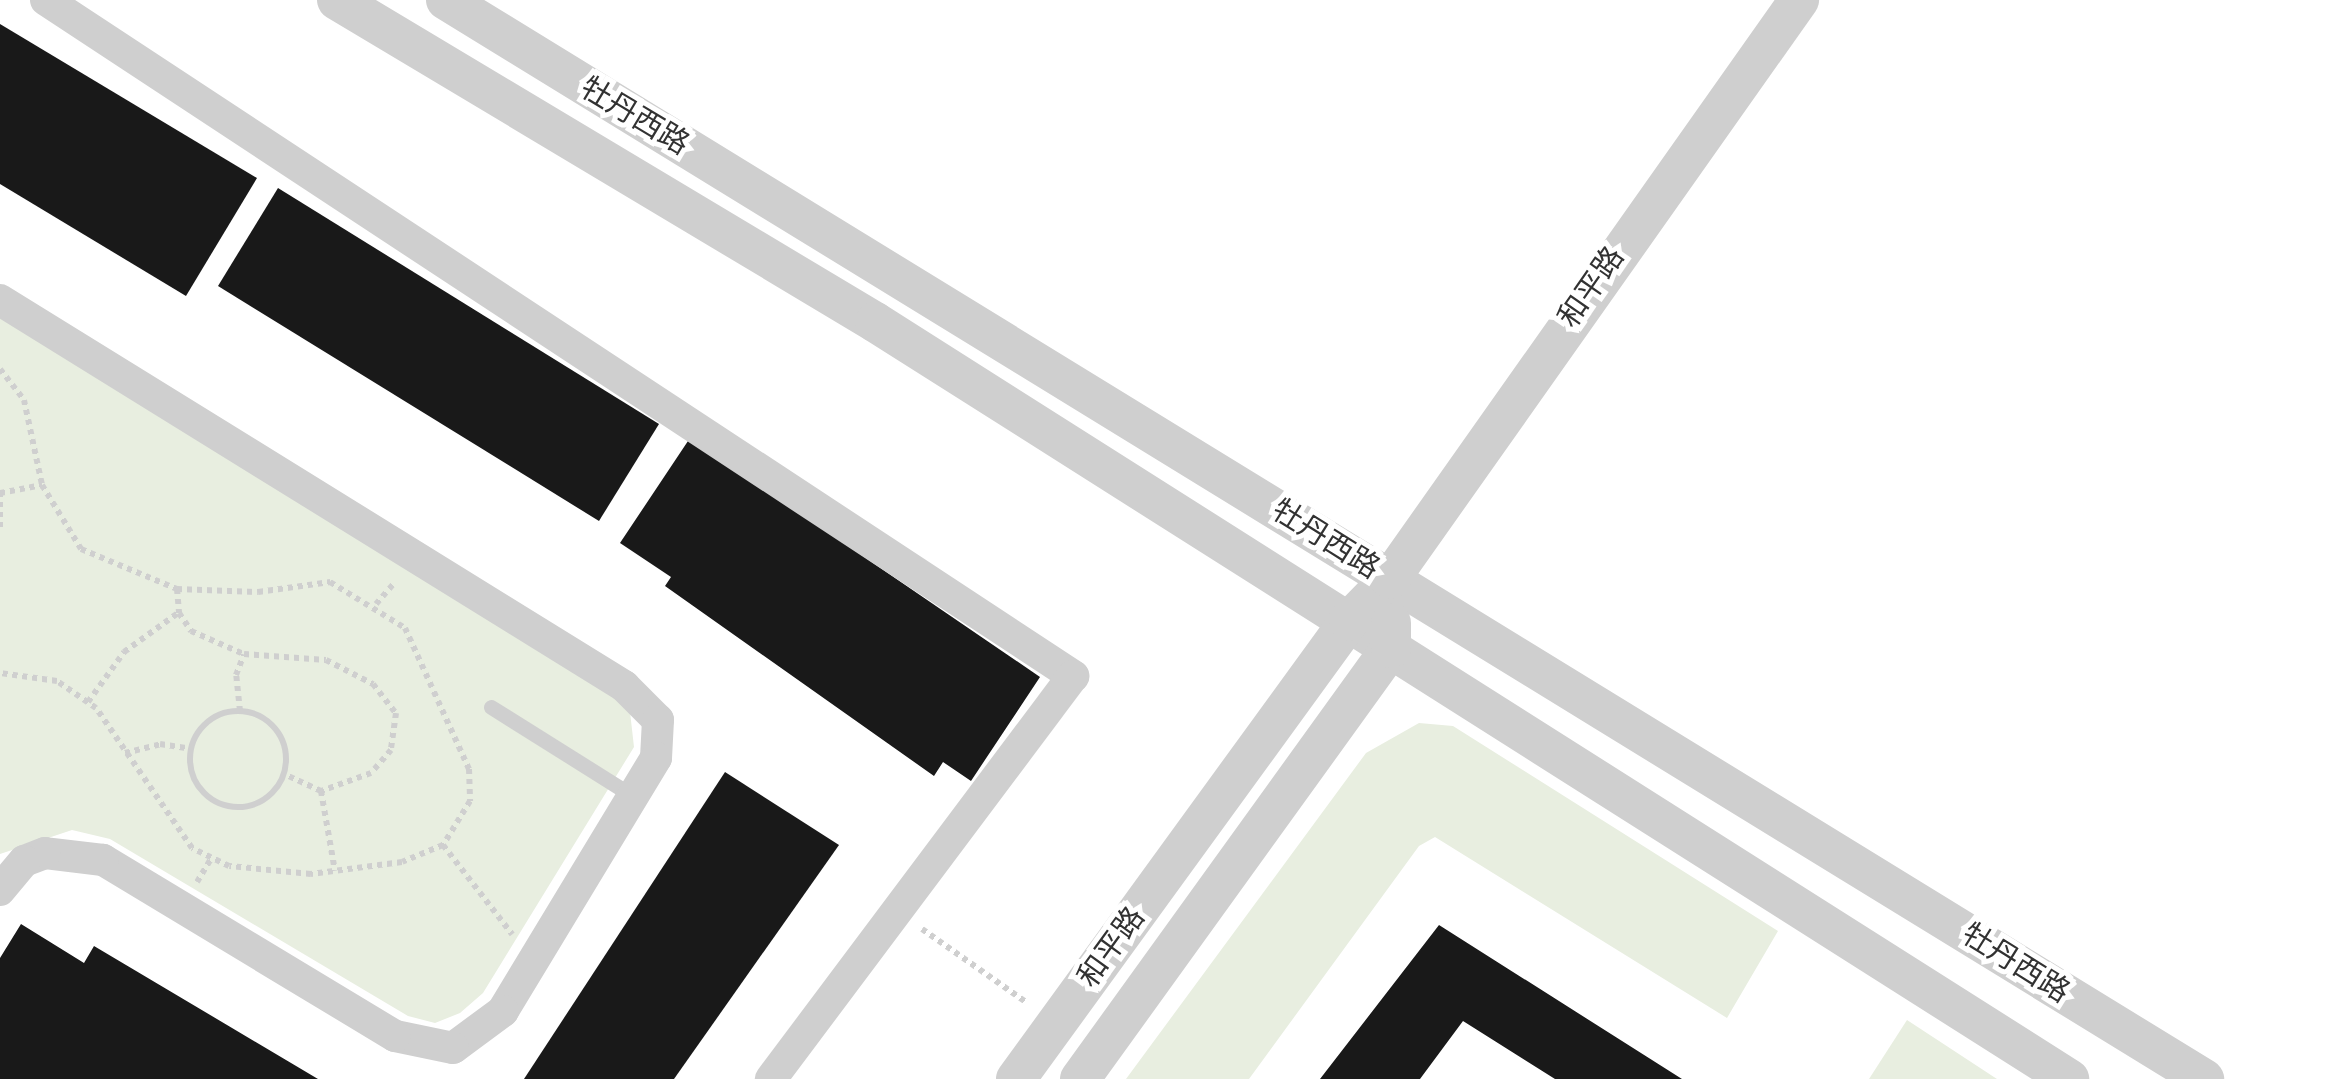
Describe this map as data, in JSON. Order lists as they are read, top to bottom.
{
  "streets": {
    "street": ["牡丹西路", "和平路"]
  },
  "crossings": [
    ["牡丹西路", "和平路"]
  ]
}
